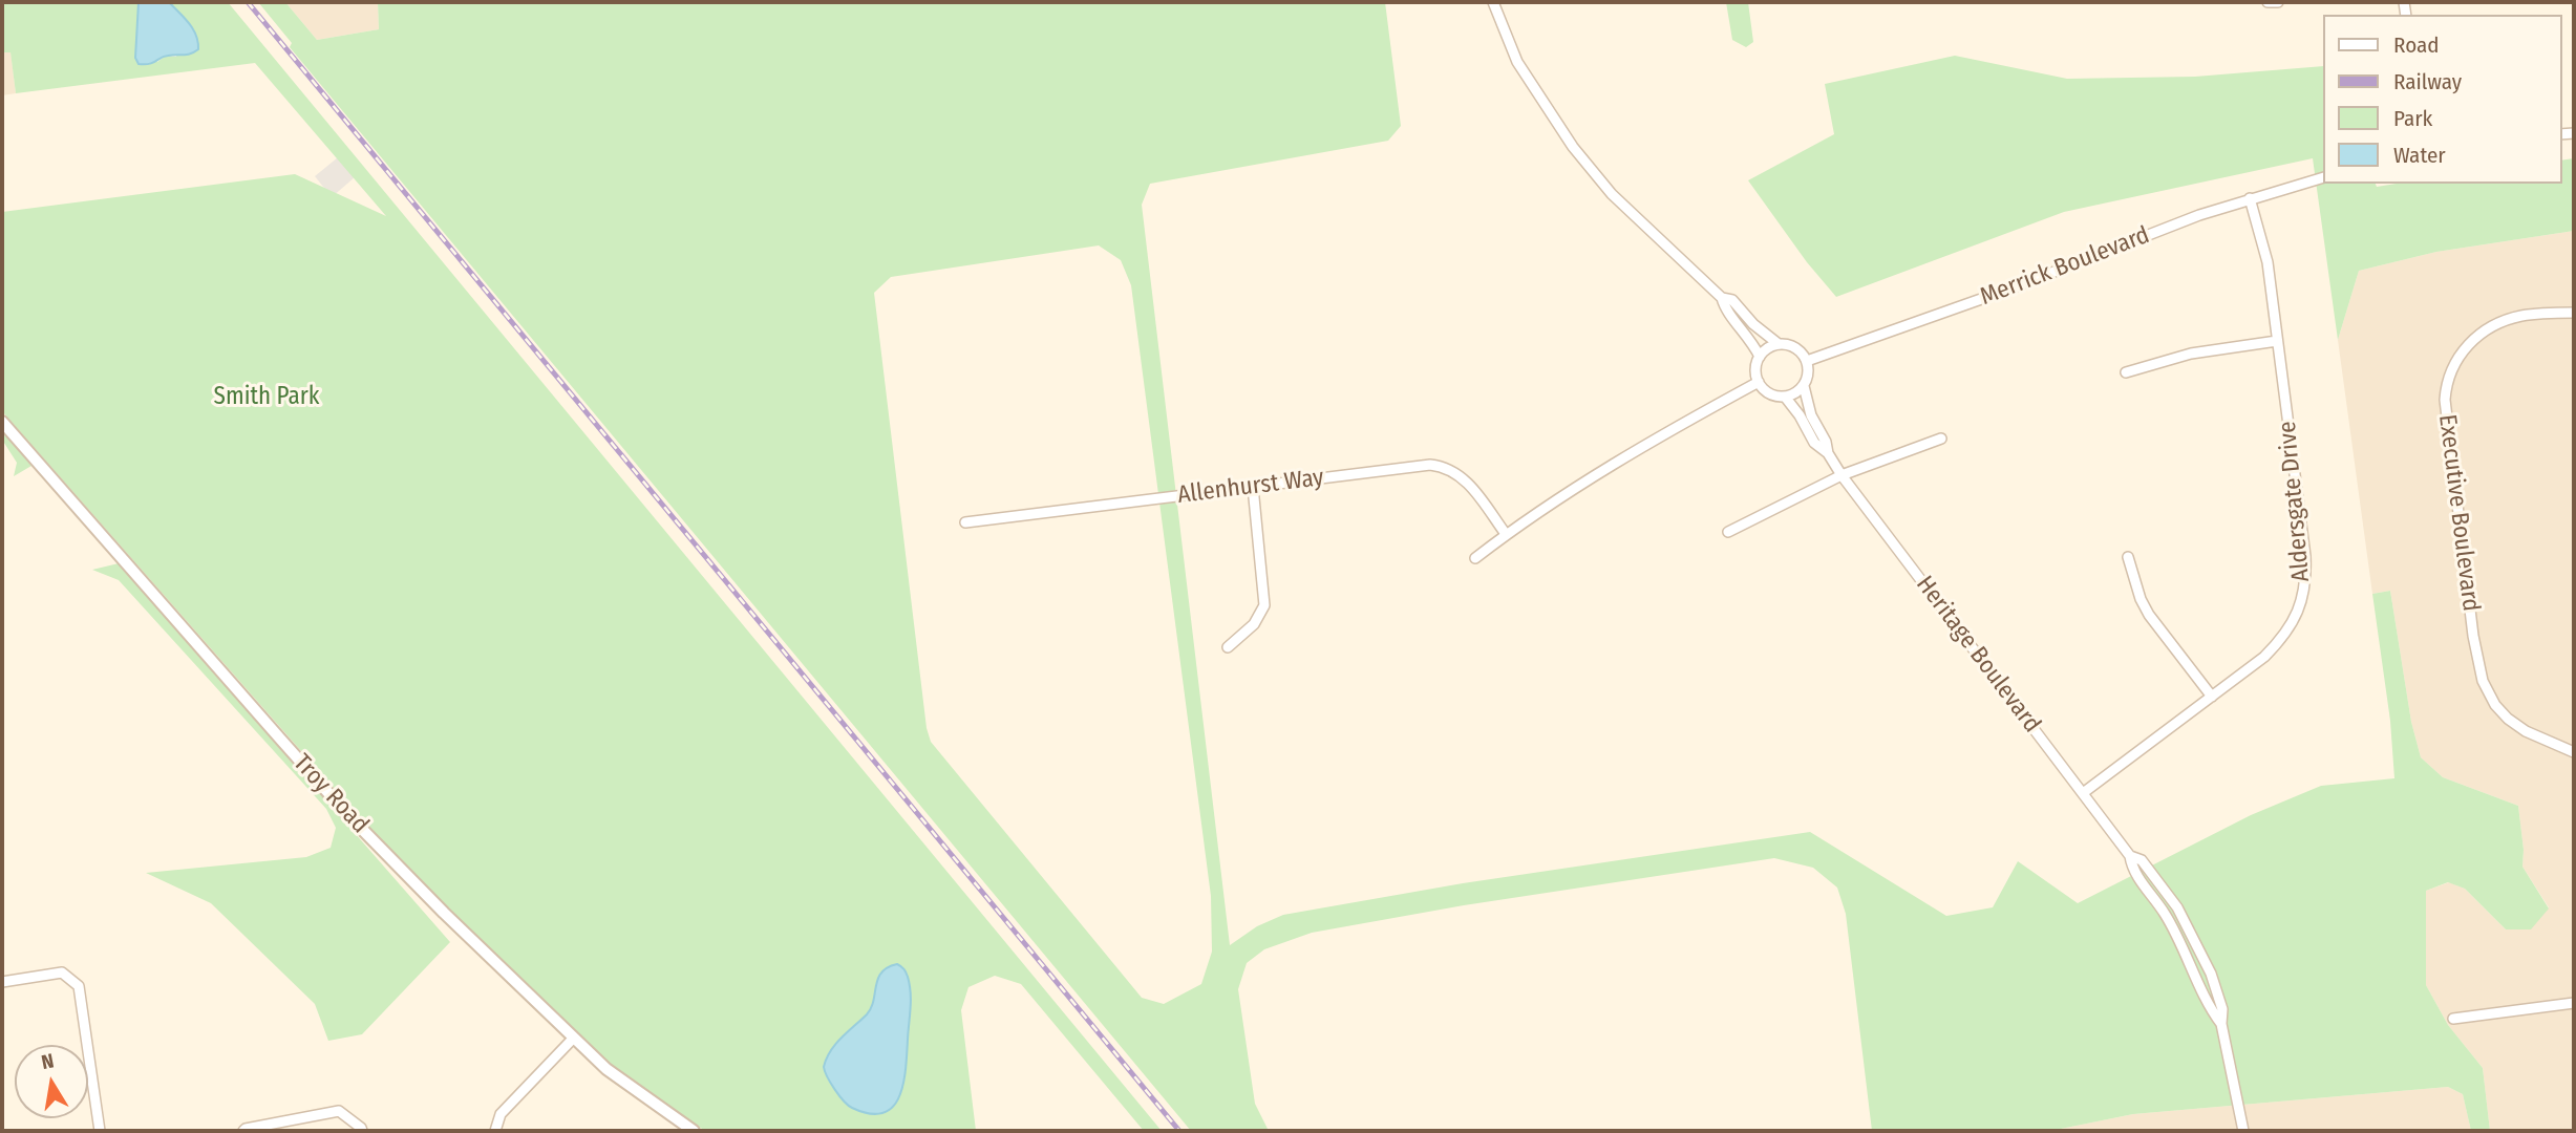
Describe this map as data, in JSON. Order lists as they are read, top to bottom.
{
  "streets": {
    "street": [
      "Merrick Boulevard",
      "Allenhurst Way",
      "Aldersgate Drive",
      "Executive Boulevard",
      "Heritage Boulevard",
      "Troy Road"
    ]
  },
  "crossings": [
    ["Merrick Boulevard", "Aldersgate Drive"],
    ["Merrick Boulevard", "Heritage Boulevard"],
    ["Aldersgate Drive", "Heritage Boulevard"]
  ],
  "parks": ["Smith Park"],
  "legend": [
    "Road",
    "Railway",
    "Park",
    "Water"
  ],
  "north": "top"
}
